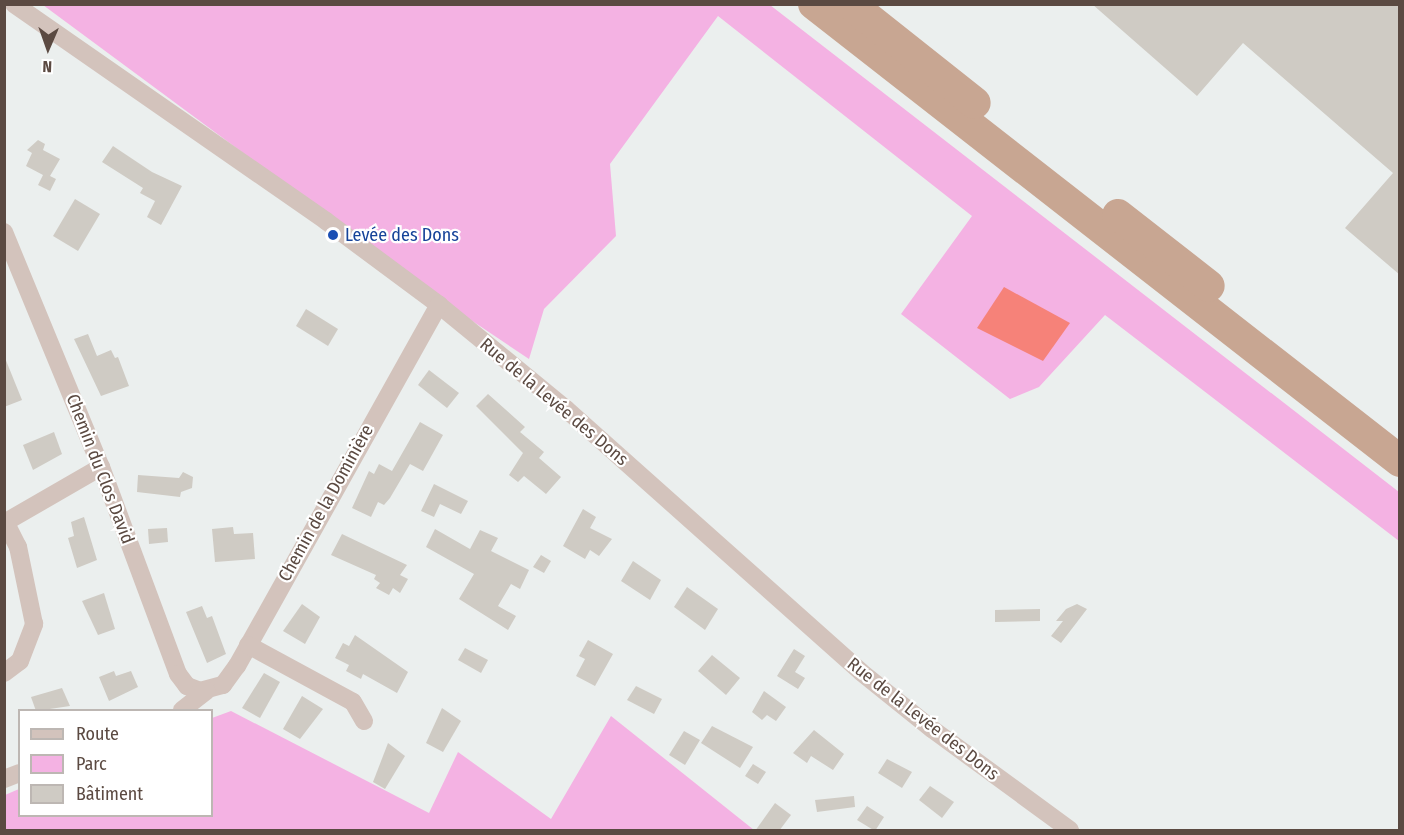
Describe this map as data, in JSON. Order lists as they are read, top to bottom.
{
  "streets": {
    "street": ["Rue de la Levée des Dons", "Chemin du Clos David", "Chemin de la Dominière"]
  },
  "crossings": [
    ["Rue de la Levée des Dons", "Chemin de la Dominière"],
    ["Chemin du Clos David", "Chemin de la Dominière"]
  ],
  "places": ["Levée des Dons"],
  "legend": ["Route", "Parc", "Bâtiment"],
  "north": "bottom"
}
